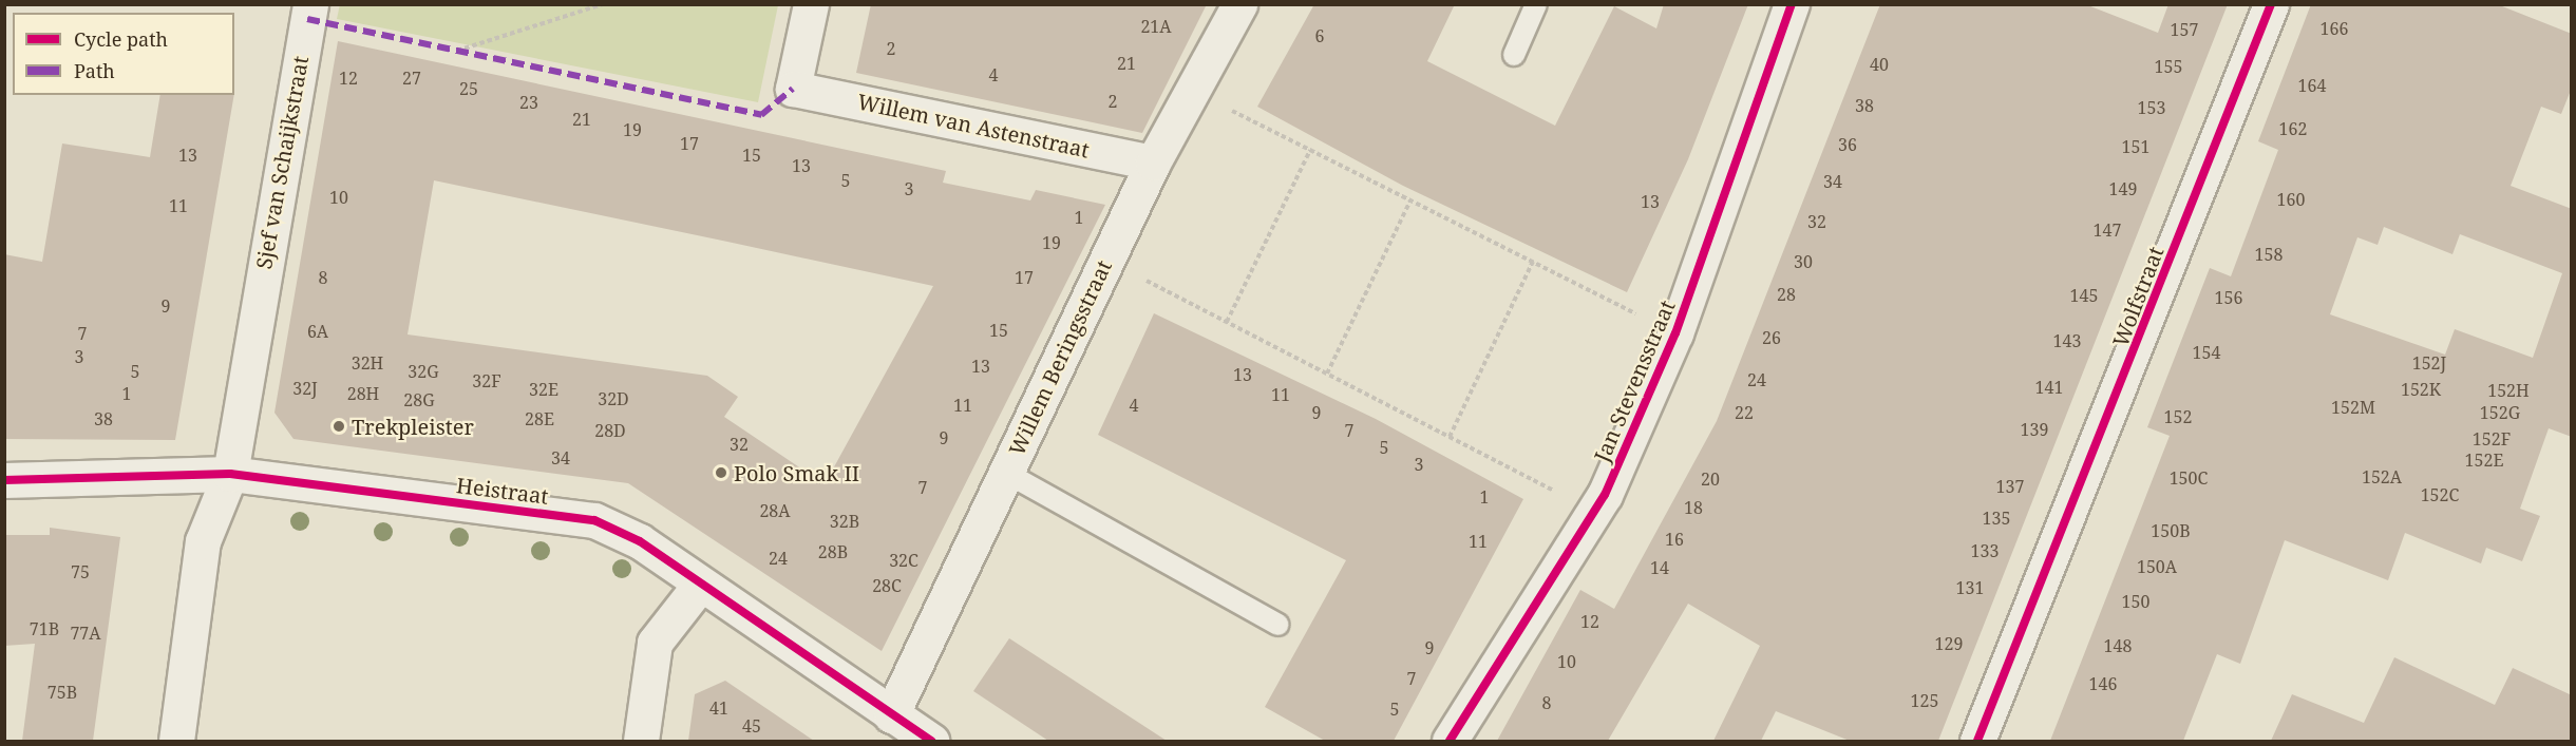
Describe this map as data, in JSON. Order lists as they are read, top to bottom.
{
  "streets": {
    "street": [
      "Willem van Astenstraat",
      "Sjef van Schaijkstraat",
      "Wolfstraat",
      "Willem Beringsstraat",
      "Jan Stevensstraat",
      "Heistraat"
    ]
  },
  "crossings": [
    ["Willem van Astenstraat", "Willem Beringsstraat"],
    ["Sjef van Schaijkstraat", "Heistraat"],
    ["Willem Beringsstraat", "Heistraat"]
  ],
  "places": ["Trekpleister", "Polo Smak II"],
  "house_numbers": [
    "21A",
    "166",
    "157",
    "6",
    "2",
    "21",
    "40",
    "155",
    "4",
    "12",
    "27",
    "164",
    "25",
    "2",
    "23",
    "38",
    "153",
    "21",
    "162",
    "19",
    "17",
    "36",
    "151",
    "13",
    "15",
    "13",
    "5",
    "34",
    "3",
    "149",
    "10",
    "160",
    "13",
    "11",
    "1",
    "32",
    "147",
    "19",
    "158",
    "30",
    "8",
    "17",
    "28",
    "145",
    "156",
    "9",
    "15",
    "6A",
    "7",
    "26",
    "143",
    "154",
    "3",
    "32H",
    "152J",
    "13",
    "5",
    "32G",
    "13",
    "24",
    "32F",
    "141",
    "32J",
    "32E",
    "152K",
    "152H",
    "1",
    "28H",
    "11",
    "32D",
    "28G",
    "11",
    "4",
    "152M",
    "9",
    "22",
    "152G",
    "152",
    "38",
    "28E",
    "139",
    "28D",
    "7",
    "9",
    "152F",
    "32",
    "5",
    "34",
    "152E",
    "3",
    "152A",
    "150C",
    "20",
    "137",
    "7",
    "152C",
    "1",
    "18",
    "28A",
    "135",
    "32B",
    "150B",
    "16",
    "11",
    "133",
    "28B",
    "24",
    "32C",
    "150A",
    "14",
    "75",
    "28C",
    "131",
    "150",
    "12",
    "71B",
    "77A",
    "129",
    "148",
    "9",
    "10",
    "7",
    "146",
    "75B",
    "125",
    "8",
    "41",
    "5",
    "45"
  ],
  "legend": ["Cycle path", "Path"]
}
